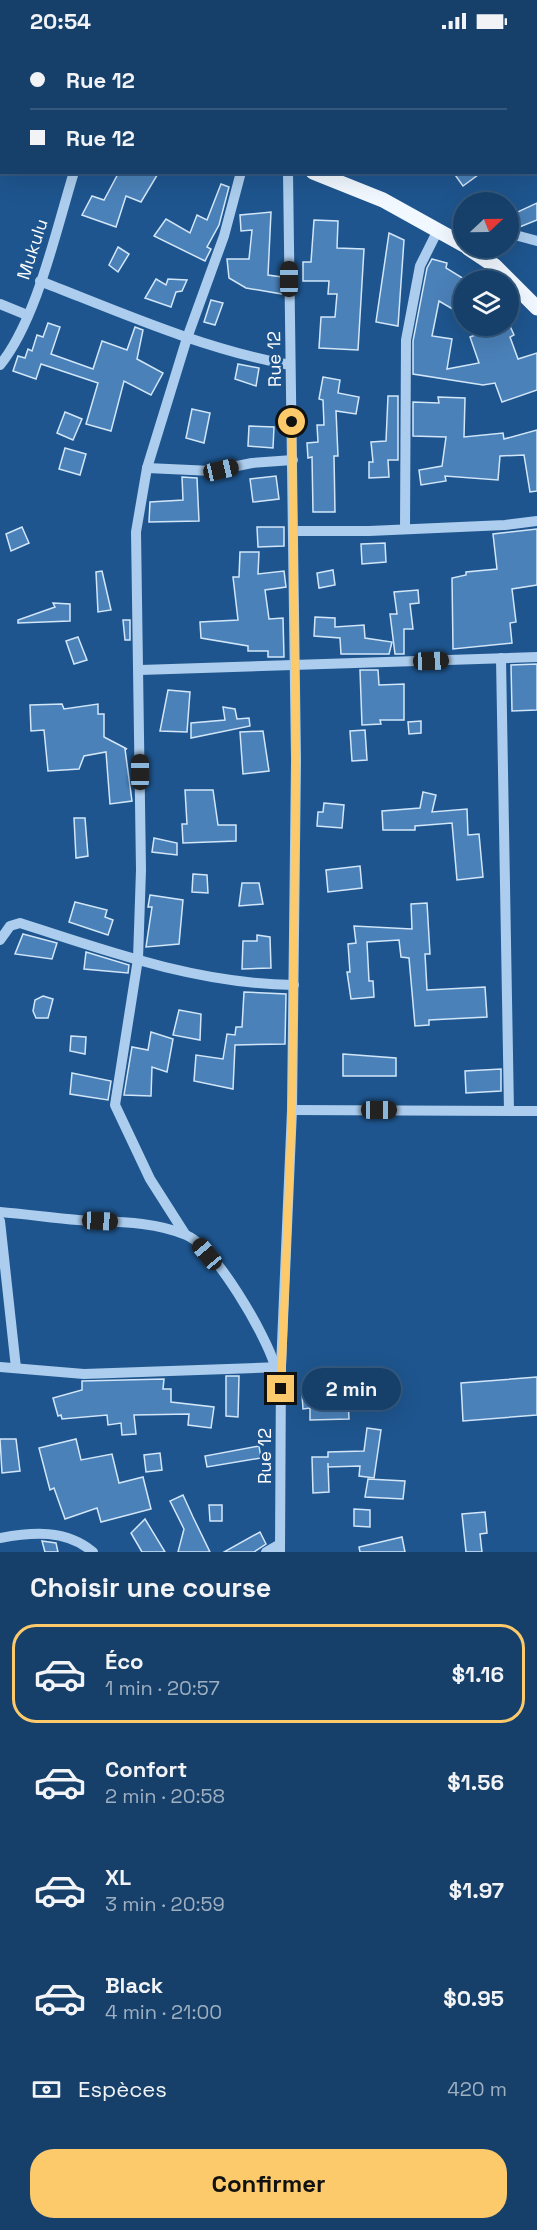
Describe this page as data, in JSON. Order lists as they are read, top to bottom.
{
  "streets": {
    "street": ["Mukulu", "Rue 12"]
  },
  "north": "right",
  "page": {
    "status": "20:54",
    "banner": ["Rue 12", "Rue 12"],
    "bubble": "2 min",
    "heading": "Choisir une course",
    "list": [
      {
        "name": "Éco",
        "note": "1 min · 20:57",
        "value": "$1.16"
      },
      {
        "name": "Confort",
        "note": "2 min · 20:58",
        "value": "$1.56"
      },
      {
        "name": "XL",
        "note": "3 min · 20:59",
        "value": "$1.97"
      },
      {
        "name": "Black",
        "note": "4 min · 21:00",
        "value": "$0.95"
      }
    ],
    "pay": ["Espèces", "420 m"],
    "buttons": "Confirmer"
  }
}
